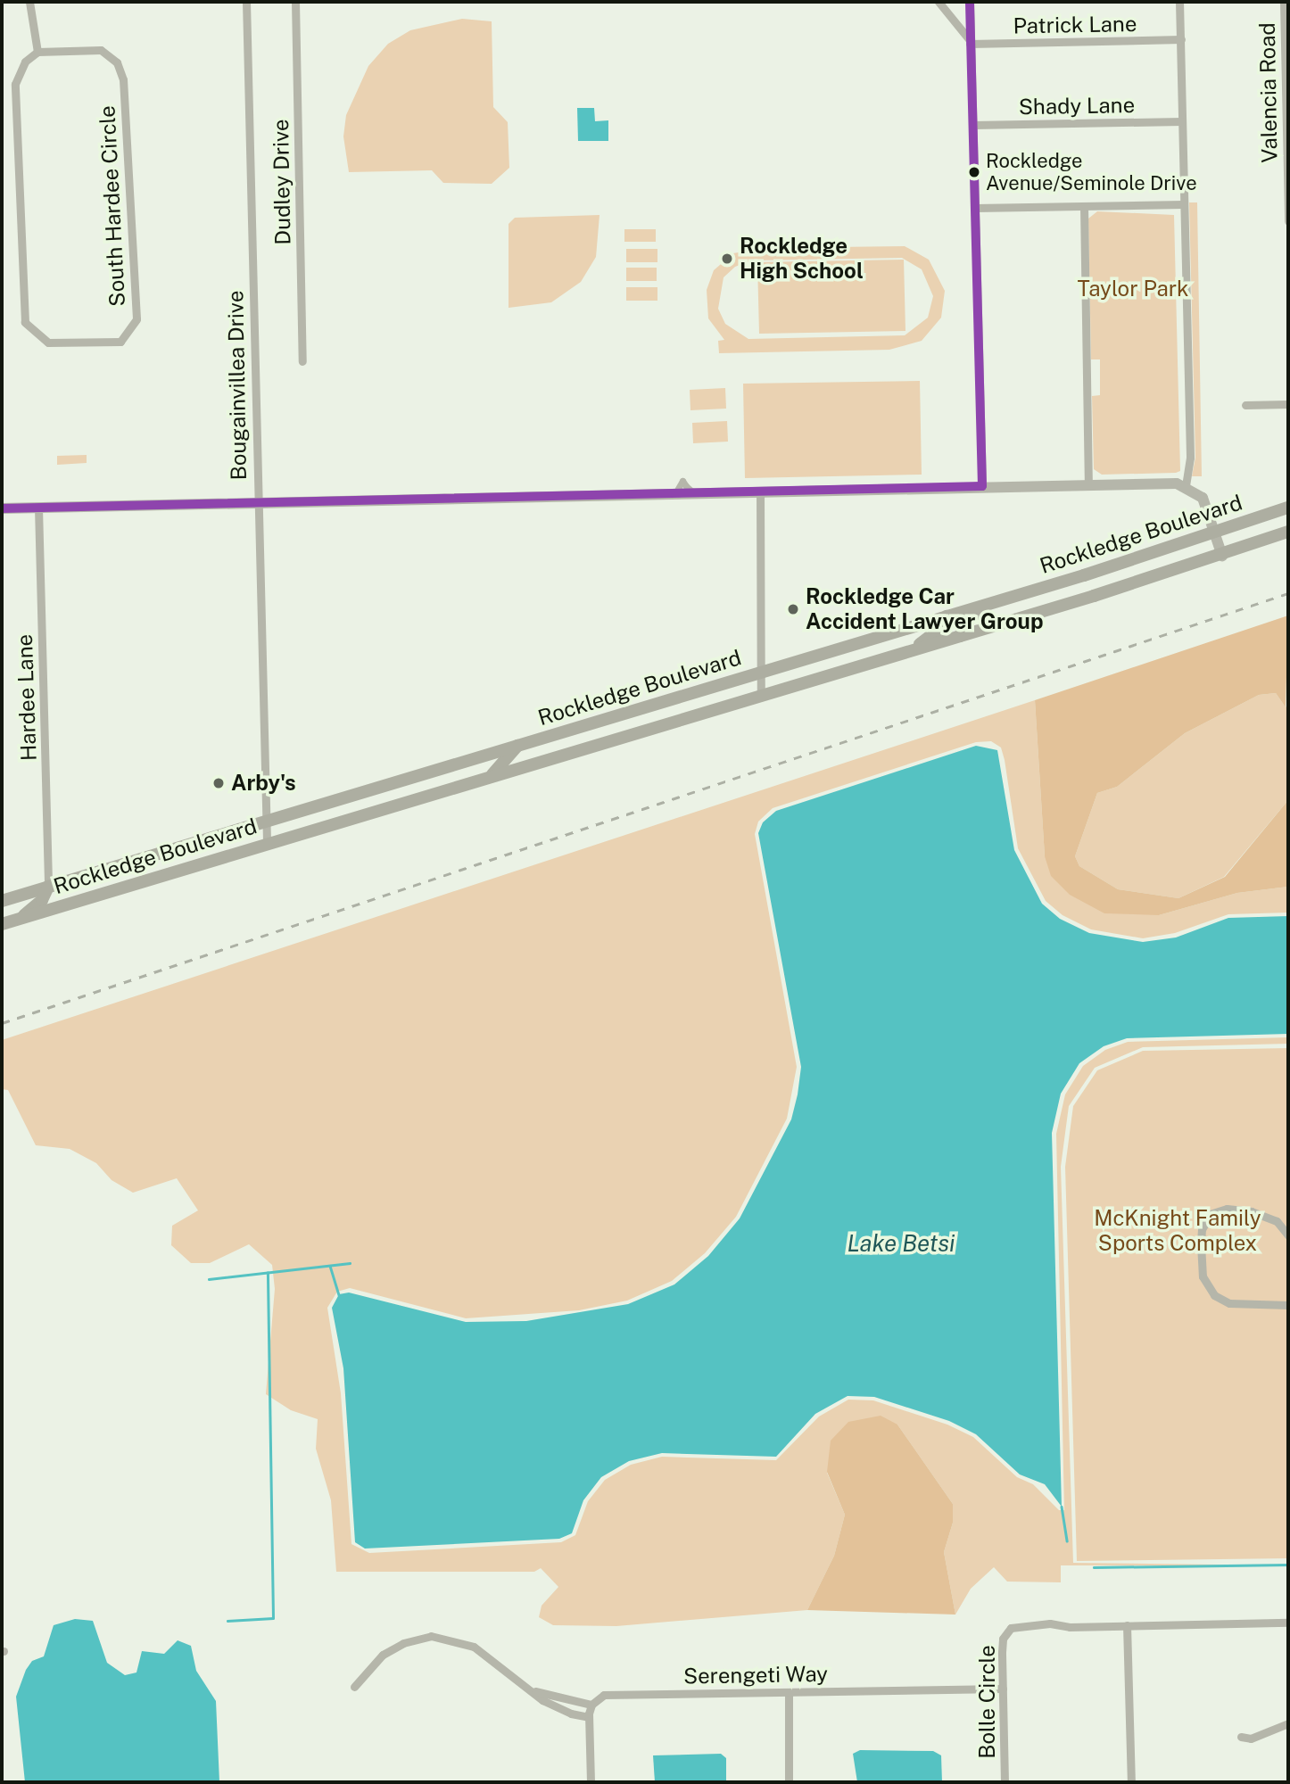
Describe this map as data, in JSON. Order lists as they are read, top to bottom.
{
  "streets": {
    "main road": ["Rockledge Boulevard"],
    "street": [
      "Patrick Lane",
      "Valencia Road",
      "Shady Lane",
      "Dudley Drive",
      "South Hardee Circle",
      "Bougainvillea Drive",
      "Hardee Lane",
      "Serengeti Way",
      "Bolle Circle"
    ]
  },
  "crossings": [
    ["Bougainvillea Drive", "Rockledge Boulevard"],
    ["Rockledge Boulevard", "Hardee Lane"],
    ["Serengeti Way", "Bolle Circle"]
  ],
  "water": ["Lake Betsi"],
  "parks": ["Taylor Park", "McKnight Family Sports Complex"],
  "places": [
    "Rockledge Avenue/Seminole Drive",
    "Rockledge High School",
    "Rockledge Car Accident Lawyer Group",
    "Arby's"
  ]
}
